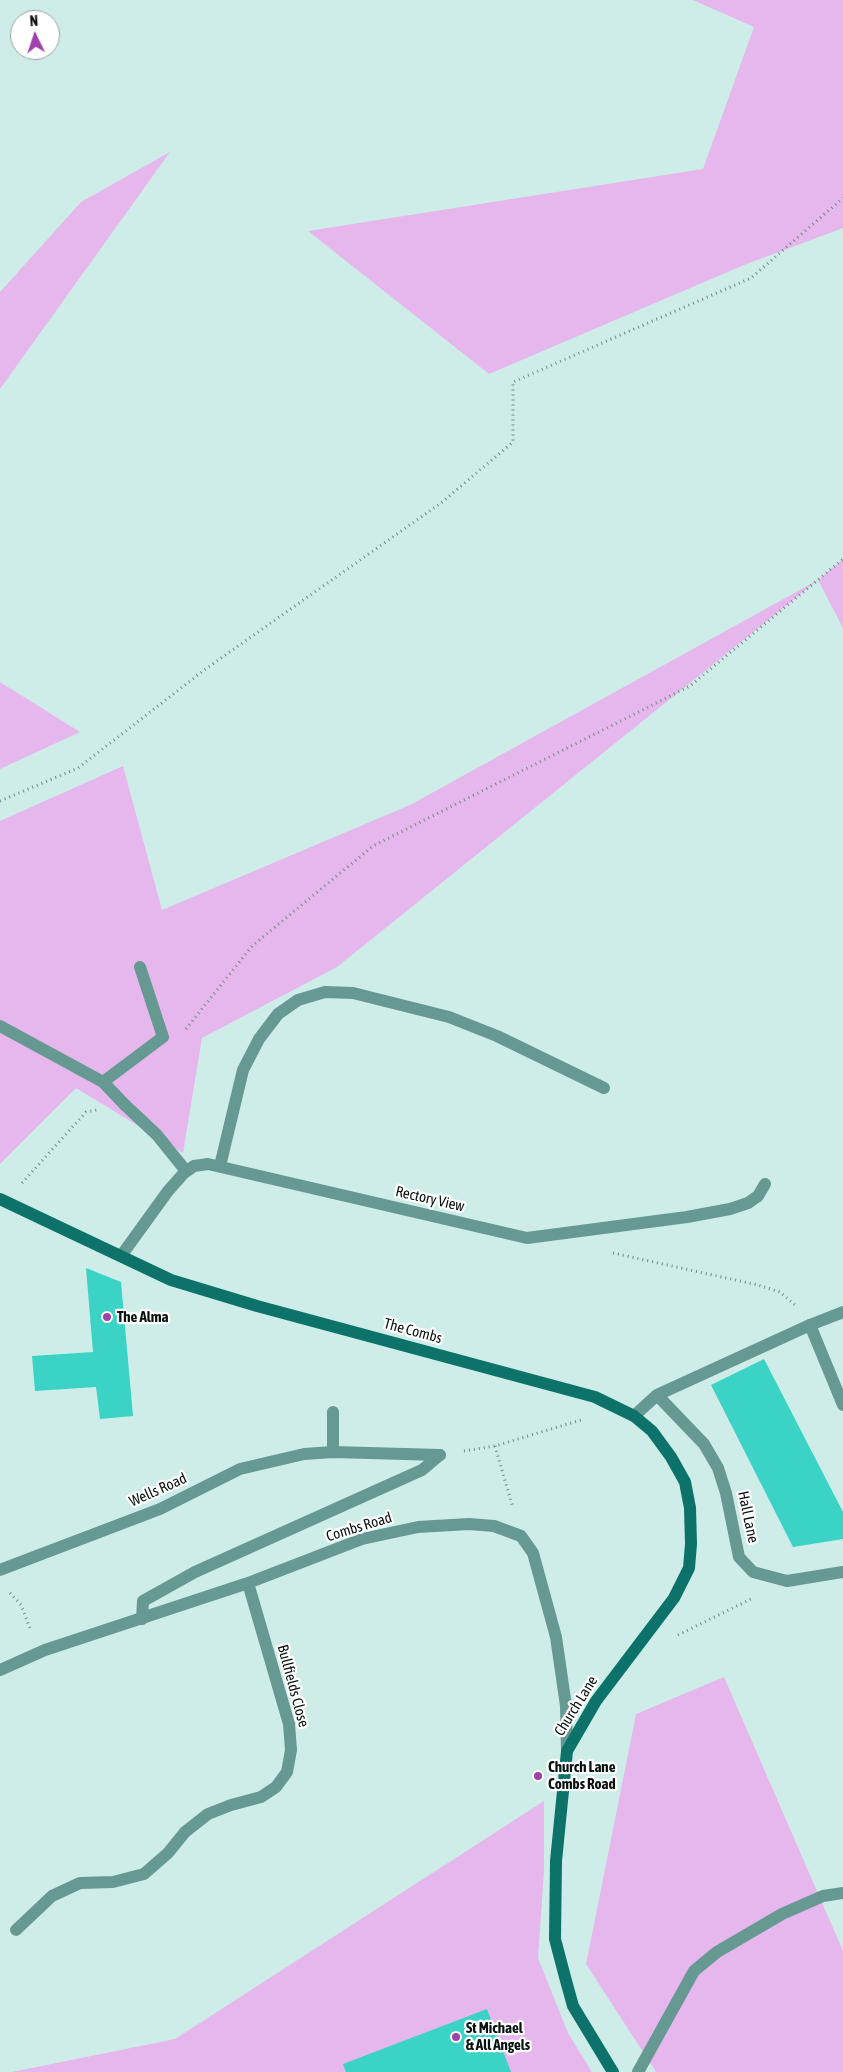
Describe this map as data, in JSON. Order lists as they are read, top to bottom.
{
  "streets": {
    "main road": ["The Combs", "Church Lane"],
    "street": [
      "Rectory View",
      "Wells Road",
      "Hall Lane",
      "Combs Road",
      "Bullfields Close"
    ]
  },
  "crossings": [
    ["The Combs", "Church Lane"],
    ["Combs Road", "Bullfields Close"]
  ],
  "places": ["The Alma", "Church Lane Combs Road", "St Michael & All Angels"],
  "north": "top"
}
